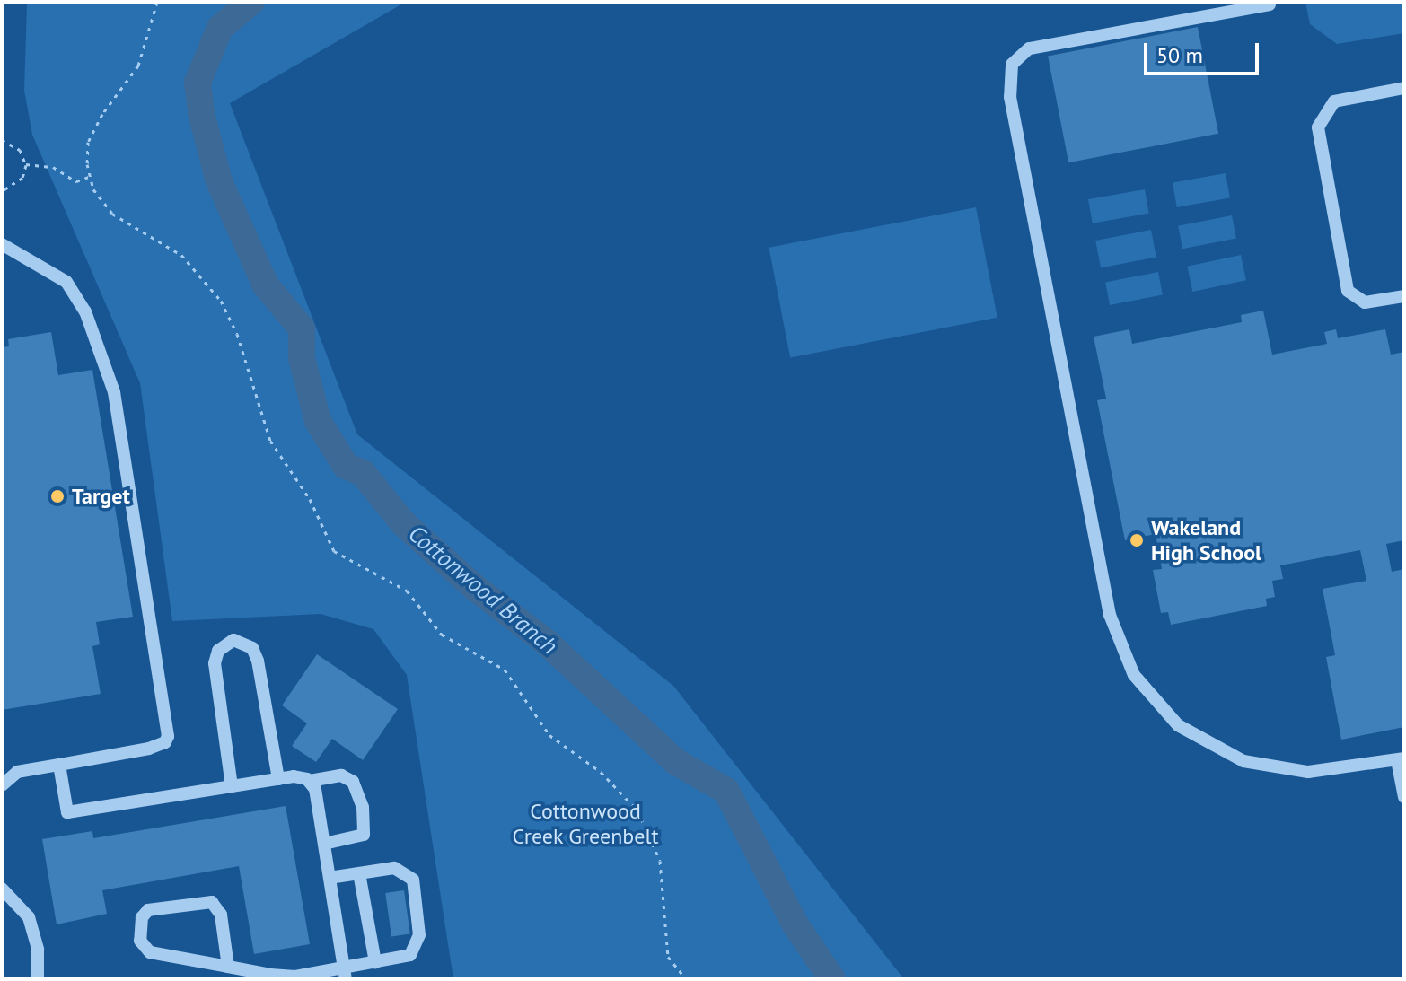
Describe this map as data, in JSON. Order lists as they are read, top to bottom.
{
  "water": ["Cottonwood Branch"],
  "parks": ["Cottonwood Creek Greenbelt"],
  "places": ["Target", "Wakeland High School"],
  "scale_bar": "50 m"
}
